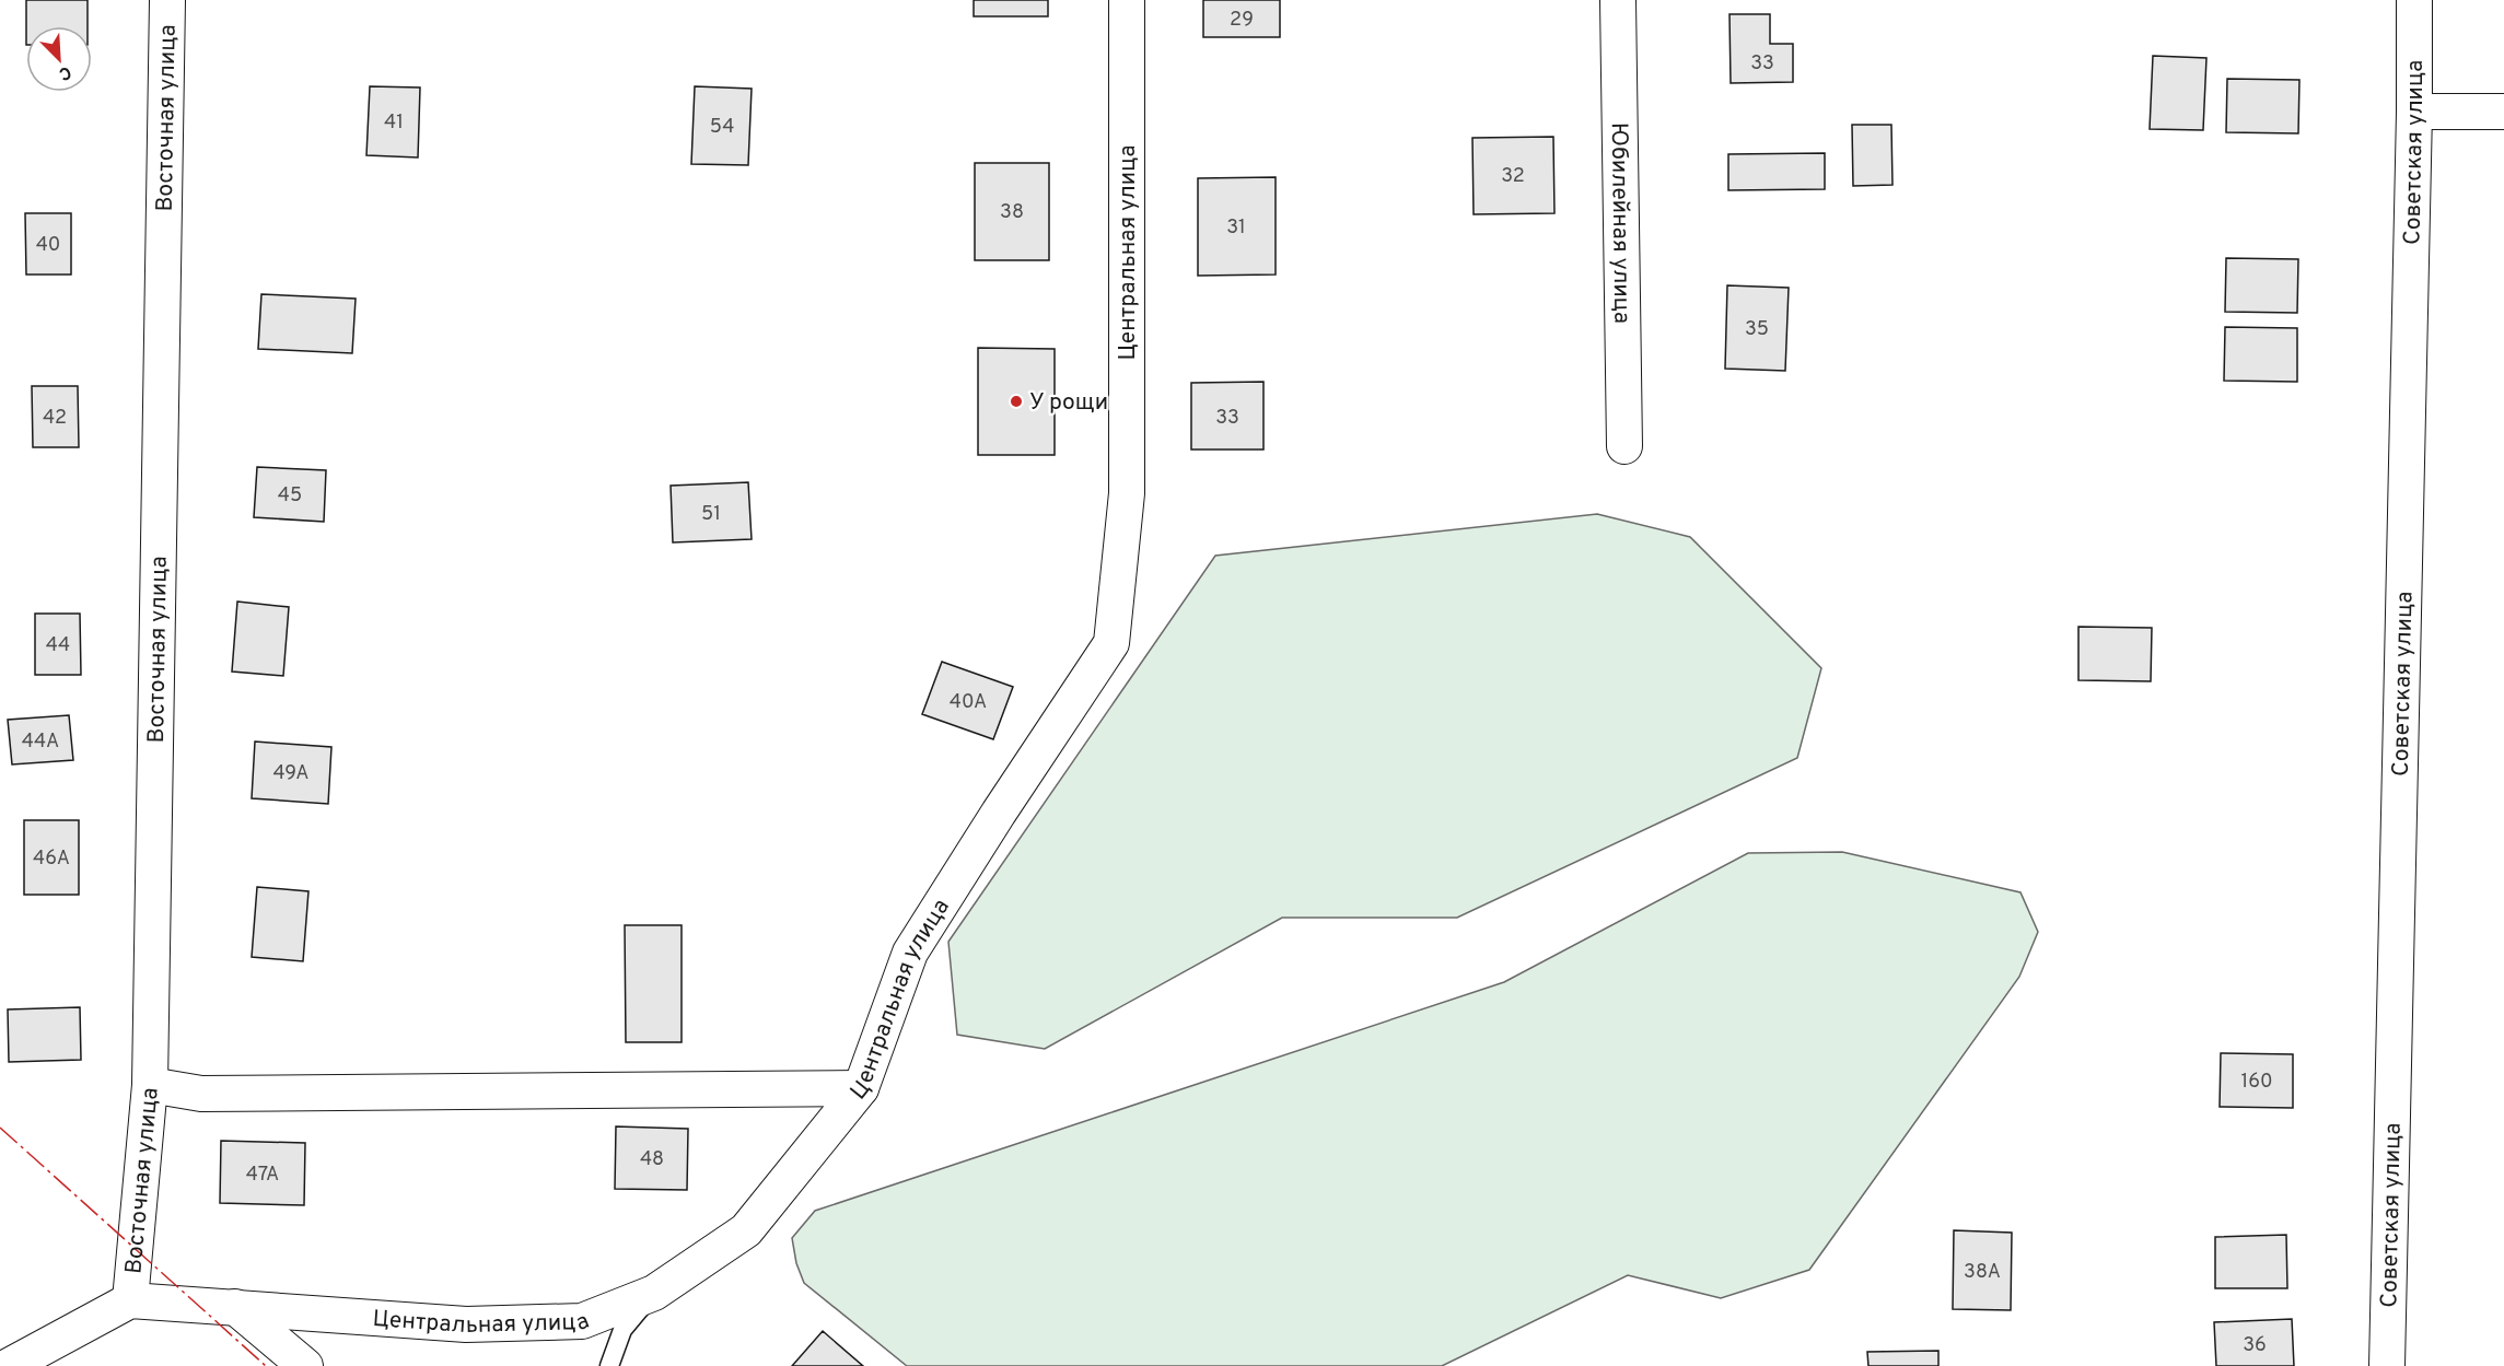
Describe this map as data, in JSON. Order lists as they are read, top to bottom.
{
  "streets": {
    "street": [
      "Восточная улица",
      "Советская улица",
      "Юбилейная улица",
      "Центральная улица"
    ]
  },
  "crossings": [
    ["Восточная улица", "Центральная улица"]
  ],
  "places": ["У рощи"],
  "house_numbers": [
    "29",
    "33",
    "41",
    "54",
    "32",
    "38",
    "31",
    "40",
    "35",
    "42",
    "33",
    "45",
    "51",
    "44",
    "40А",
    "44А",
    "49А",
    "46А",
    "160",
    "48",
    "47А",
    "38А",
    "36"
  ],
  "north": "bottom right"
}
